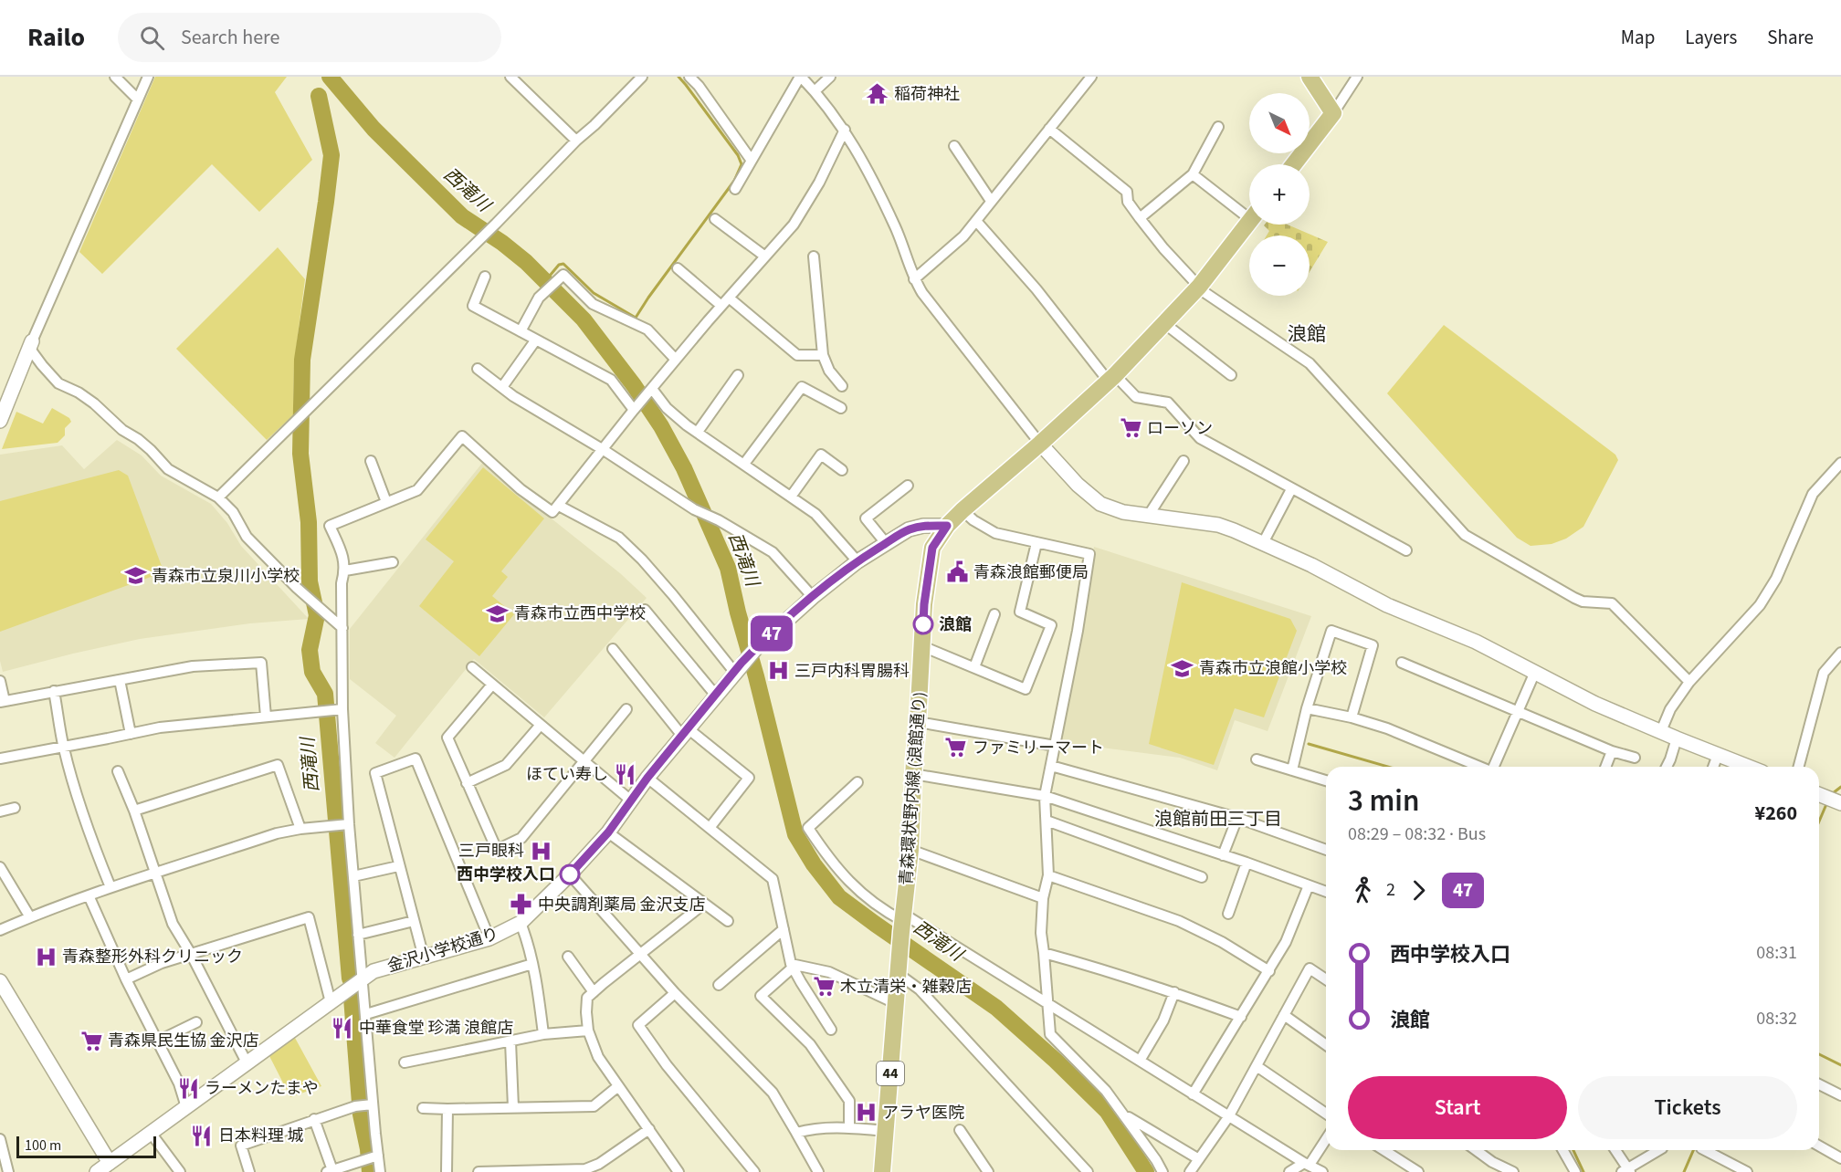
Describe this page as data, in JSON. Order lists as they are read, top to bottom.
{
  "streets": {
    "main road": ["青森環状野内線 (浪館通り)", "44"],
    "street": ["金沢小学校通り"]
  },
  "crossings": [
    ["青森環状野内線 (浪館通り)", "金沢小学校通り"]
  ],
  "districts": ["浪館", "浪館前田三丁目"],
  "water": ["西滝川"],
  "places": {
    "temple": ["稲荷神社"],
    "supermarket": [
      "ローソン",
      "ファミリーマート",
      "木立清栄・雑穀店",
      "青森県民生協 金沢店"
    ],
    "public building": ["青森浪館郵便局"],
    "school or university": ["青森市立泉川小学校", "青森市立西中学校", "青森市立浪館小学校"],
    "other": ["浪館", "西中学校入口"],
    "hospital": [
      "三戸内科胃腸科",
      "三戸眼科",
      "青森整形外科クリニック",
      "アラヤ医院"
    ],
    "restaurant": [
      "ほてい寿し",
      "中華食堂 珍満 浪館店",
      "ラーメンたまや",
      "日本料理 城"
    ],
    "pharmacy": ["中央調剤薬局 金沢支店"]
  },
  "lines": ["bus line 47"],
  "scale_bar": "100 m",
  "north": "bottom right",
  "page": {
    "header": "Railo",
    "search": "Search here",
    "nav": ["Map", "Layers", "Share"],
    "on_map": "47",
    "map_buttons": ["+", "−"],
    "heading": ["3 min", "08:29 – 08:32 · Bus", "¥260"],
    "legs": ["2", "47"],
    "list": [
      {
        "name": "西中学校入口",
        "value": "08:31"
      },
      {
        "name": "浪館",
        "value": "08:32"
      }
    ],
    "buttons": ["Start", "Tickets"],
    "scale": "100 m"
  }
}
